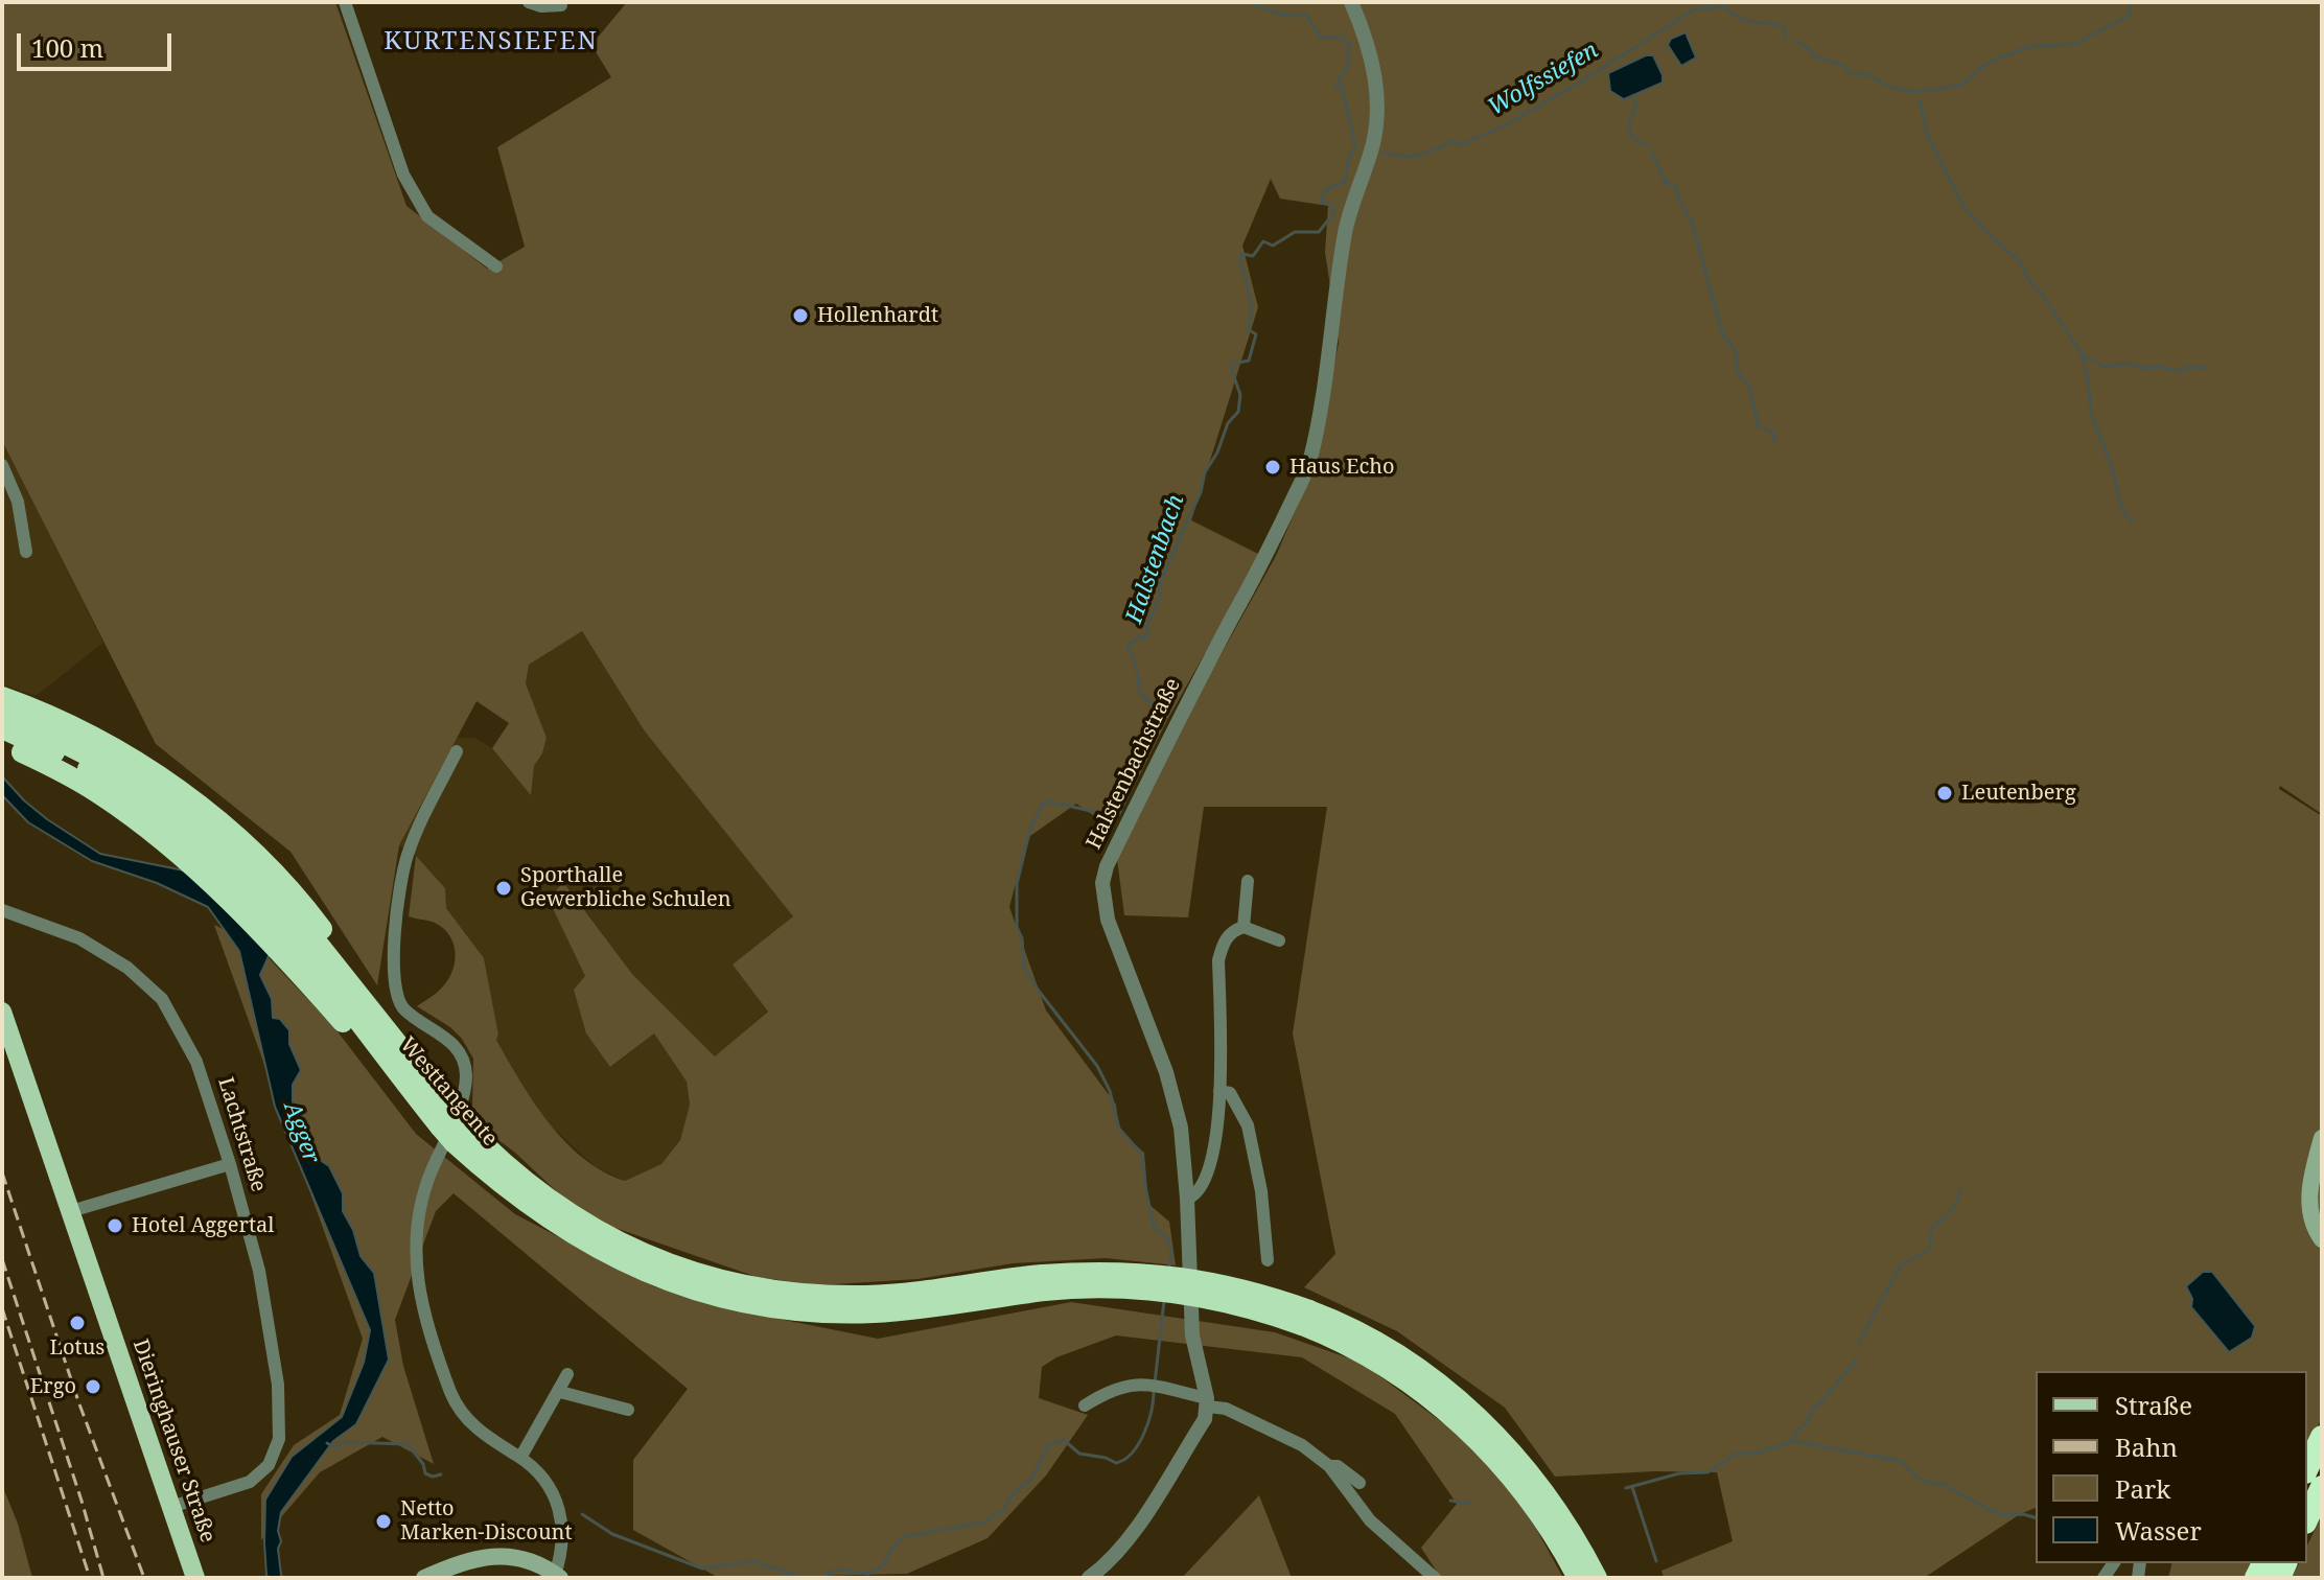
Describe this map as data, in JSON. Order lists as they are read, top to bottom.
{
  "streets": {
    "highway": ["Westtangente"],
    "main road": ["Dieringhauser Straße"],
    "street": ["Halstenbachstraße", "Lachtstraße"]
  },
  "crossings": [
    ["Lachtstraße", "Dieringhauser Straße"]
  ],
  "districts": ["KURTENSIEFEN"],
  "water": ["Wolfssiefen", "Halstenbach", "Agger"],
  "places": [
    "Hollenhardt",
    "Haus Echo",
    "Leutenberg",
    "Sporthalle Gewerbliche Schulen",
    "Hotel Aggertal",
    "Lotus",
    "Ergo",
    "Netto Marken-Discount"
  ],
  "legend": [
    "Straße",
    "Bahn",
    "Park",
    "Wasser"
  ],
  "scale_bar": "100 m"
}
